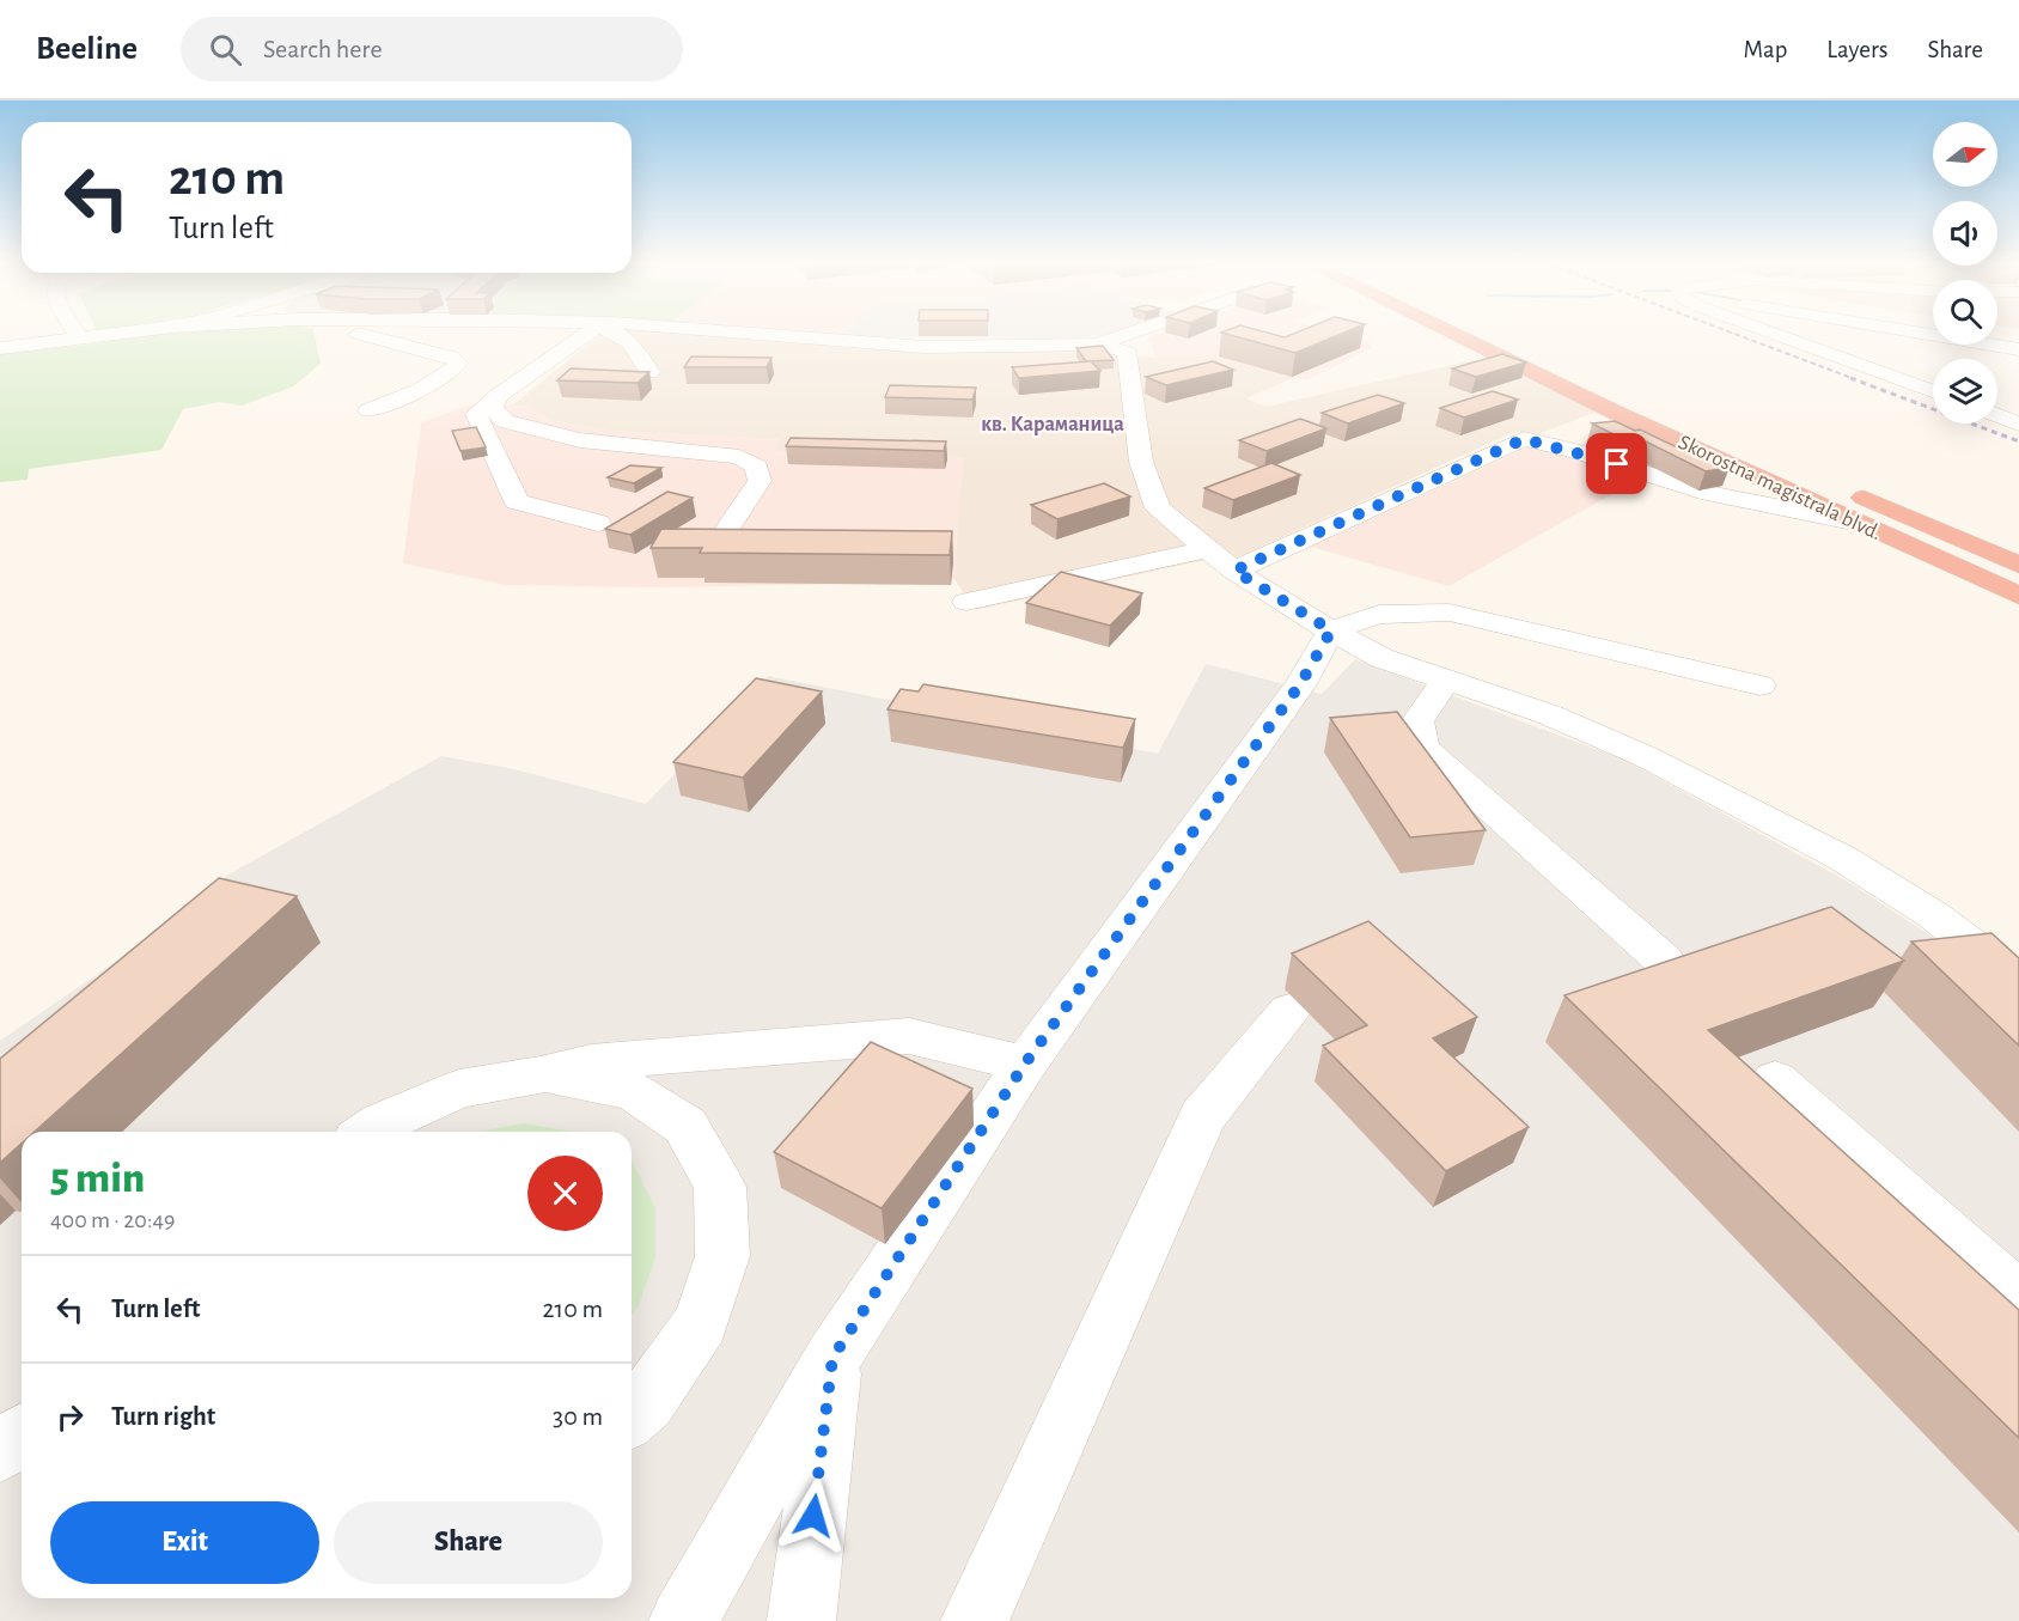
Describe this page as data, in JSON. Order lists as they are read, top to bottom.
{
  "streets": {
    "highway": ["Skorostna magistrala blvd."]
  },
  "districts": ["кв. Караманица"],
  "north": "right",
  "page": {
    "header": "Beeline",
    "search": "Search here",
    "nav": ["Map", "Layers", "Share"],
    "turn": ["210 m", "Turn left"],
    "heading": ["5 min", "400 m · 20:49"],
    "list": [
      {
        "name": "Turn left",
        "value": "210 m"
      },
      {
        "name": "Turn right",
        "value": "30 m"
      }
    ],
    "buttons": ["Exit", "Share"]
  }
}
